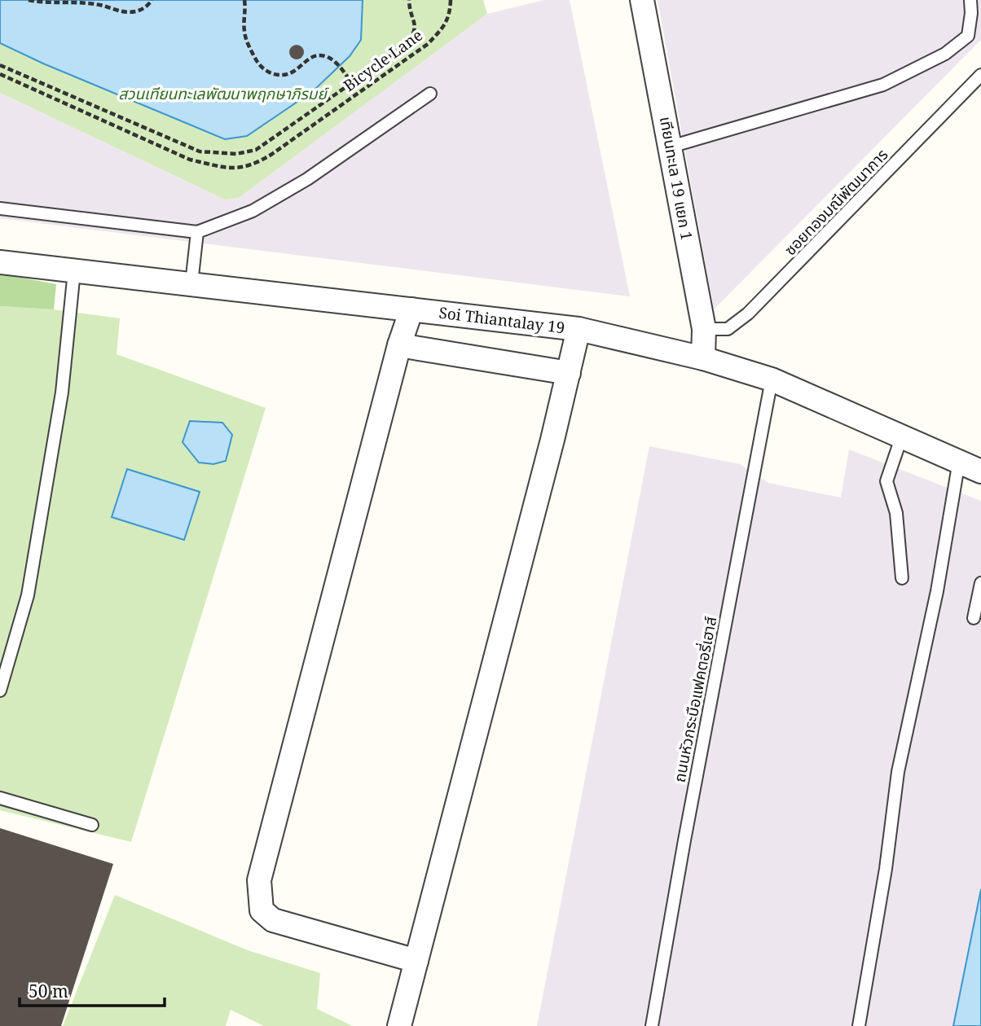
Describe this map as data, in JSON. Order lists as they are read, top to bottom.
{
  "streets": {
    "street": ["เทียนทะเล 19 แยก 1", "Soi Thiantalay 19"],
    "lane": ["ซอยทองมณีพัฒนาการ", "ถนนหัวกระบือแฟคตอรี่เฮาส์"],
    "path": ["Bicycle Lane"]
  },
  "crossings": [
    ["เทียนทะเล 19 แยก 1", "ซอยทองมณีพัฒนาการ"],
    ["เทียนทะเล 19 แยก 1", "Soi Thiantalay 19"],
    ["Soi Thiantalay 19", "ถนนหัวกระบือแฟคตอรี่เฮาส์"]
  ],
  "parks": ["สวนเทียนทะเลพัฒนาพฤกษาภิรมย์"],
  "scale_bar": "50 m"
}
